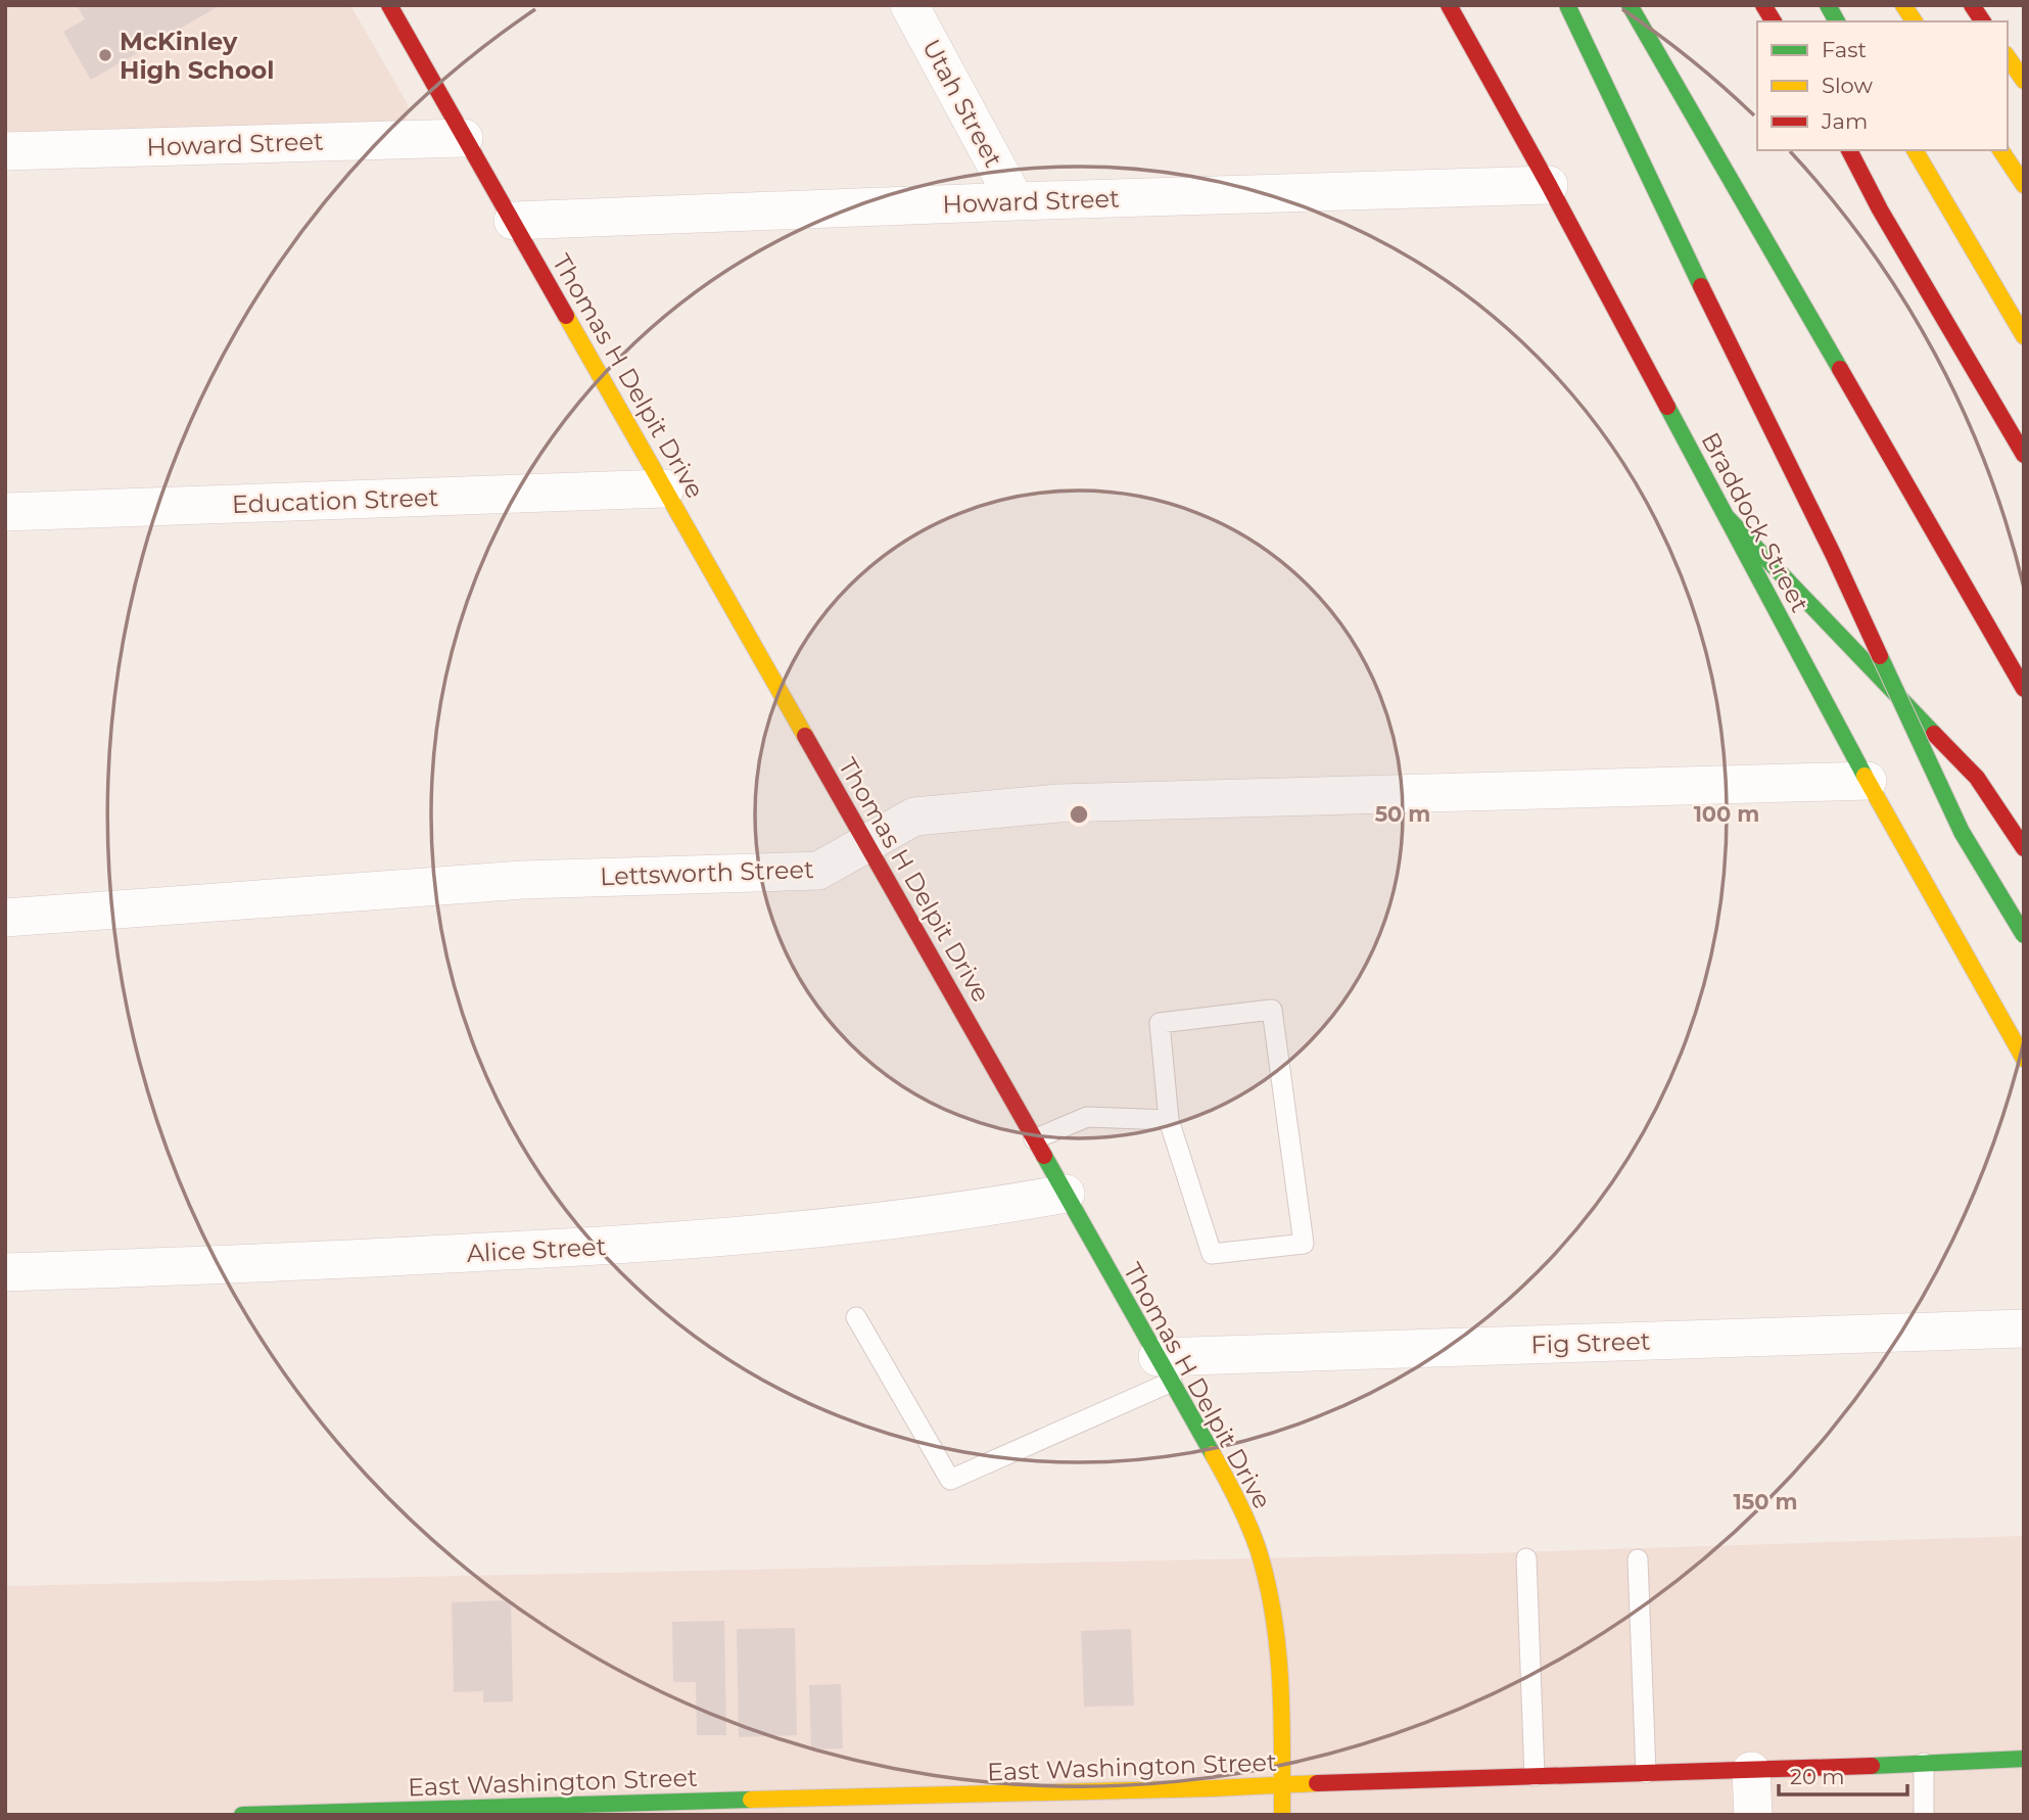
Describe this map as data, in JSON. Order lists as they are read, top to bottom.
{
  "streets": {
    "main road": ["Thomas H Delpit Drive", "Braddock Street", "East Washington Street"],
    "street": [
      "Utah Street",
      "Howard Street",
      "Education Street",
      "Lettsworth Street",
      "Alice Street",
      "Fig Street"
    ]
  },
  "crossings": [
    ["Utah Street", "Howard Street"],
    ["Howard Street", "Thomas H Delpit Drive"],
    ["Howard Street", "Braddock Street"],
    ["Thomas H Delpit Drive", "Education Street"],
    ["Thomas H Delpit Drive", "Lettsworth Street"],
    ["Thomas H Delpit Drive", "Alice Street"],
    ["Thomas H Delpit Drive", "Fig Street"],
    ["Thomas H Delpit Drive", "East Washington Street"],
    ["Braddock Street", "Lettsworth Street"]
  ],
  "places": ["McKinley High School"],
  "legend": ["Fast", "Slow", "Jam"],
  "scale_bar": "20 m",
  "rings": ["50 m", "100 m", "150 m"]
}
